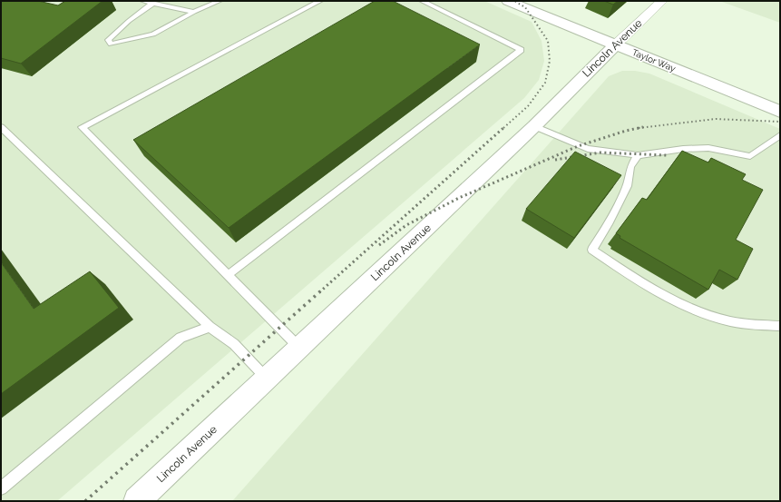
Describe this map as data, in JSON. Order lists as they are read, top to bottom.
{
  "streets": {
    "street": ["Lincoln Avenue", "Taylor Way"]
  },
  "crossings": [
    ["Lincoln Avenue", "Taylor Way"]
  ]
}
